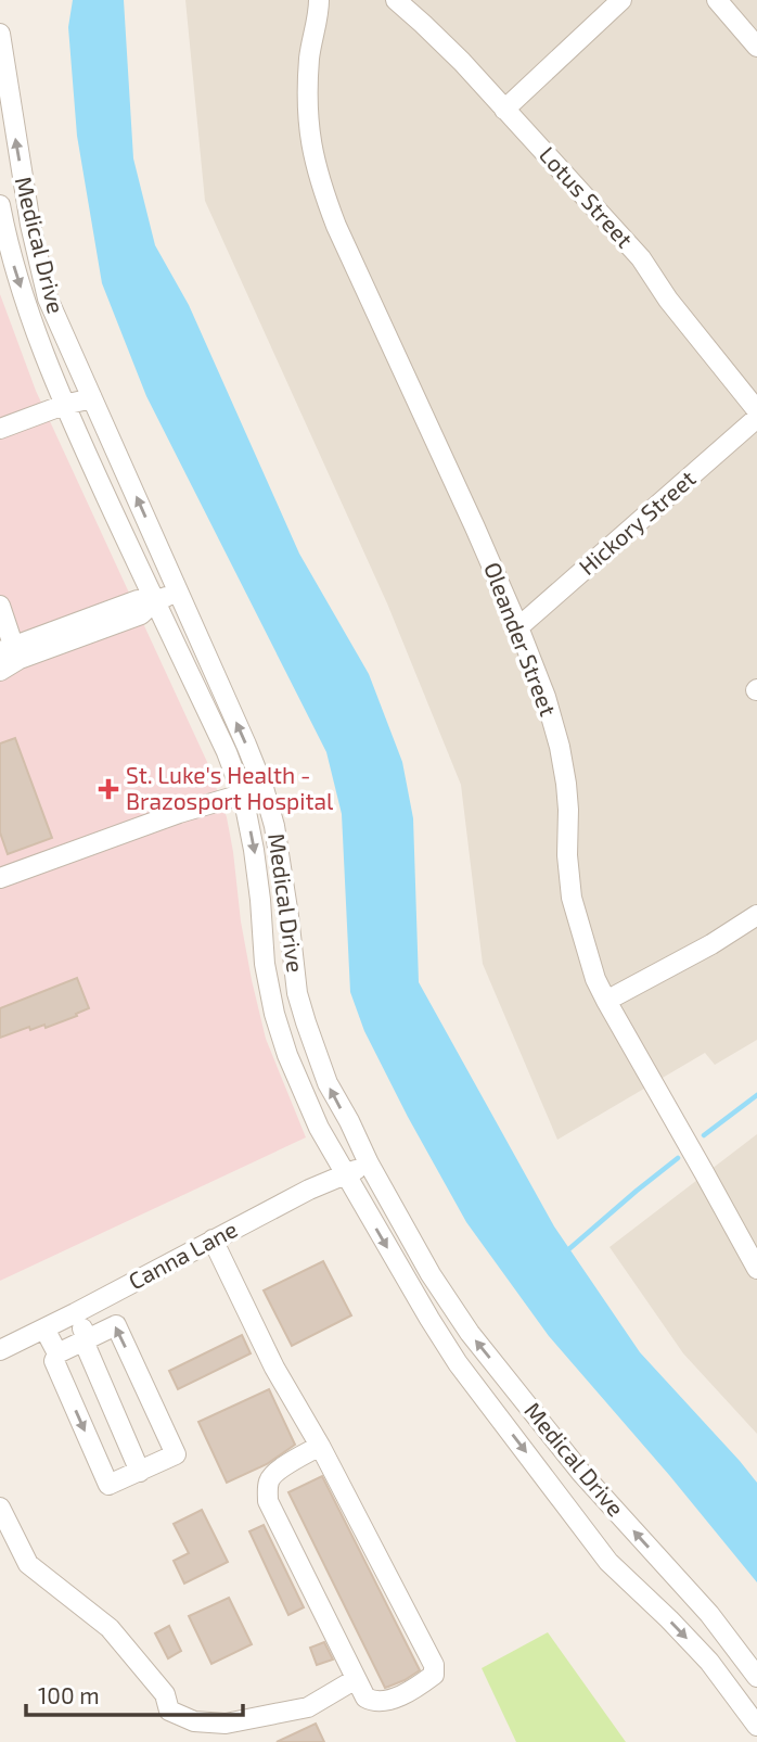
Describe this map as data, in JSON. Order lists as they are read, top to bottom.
{
  "streets": {
    "street": [
      "Lotus Street",
      "Medical Drive",
      "Hickory Street",
      "Oleander Street",
      "Canna Lane"
    ]
  },
  "crossings": [
    ["Medical Drive", "Canna Lane"],
    ["Hickory Street", "Oleander Street"]
  ],
  "places": {
    "health": ["St. Luke's Health - Brazosport Hospital"]
  },
  "scale_bar": "100 m"
}
